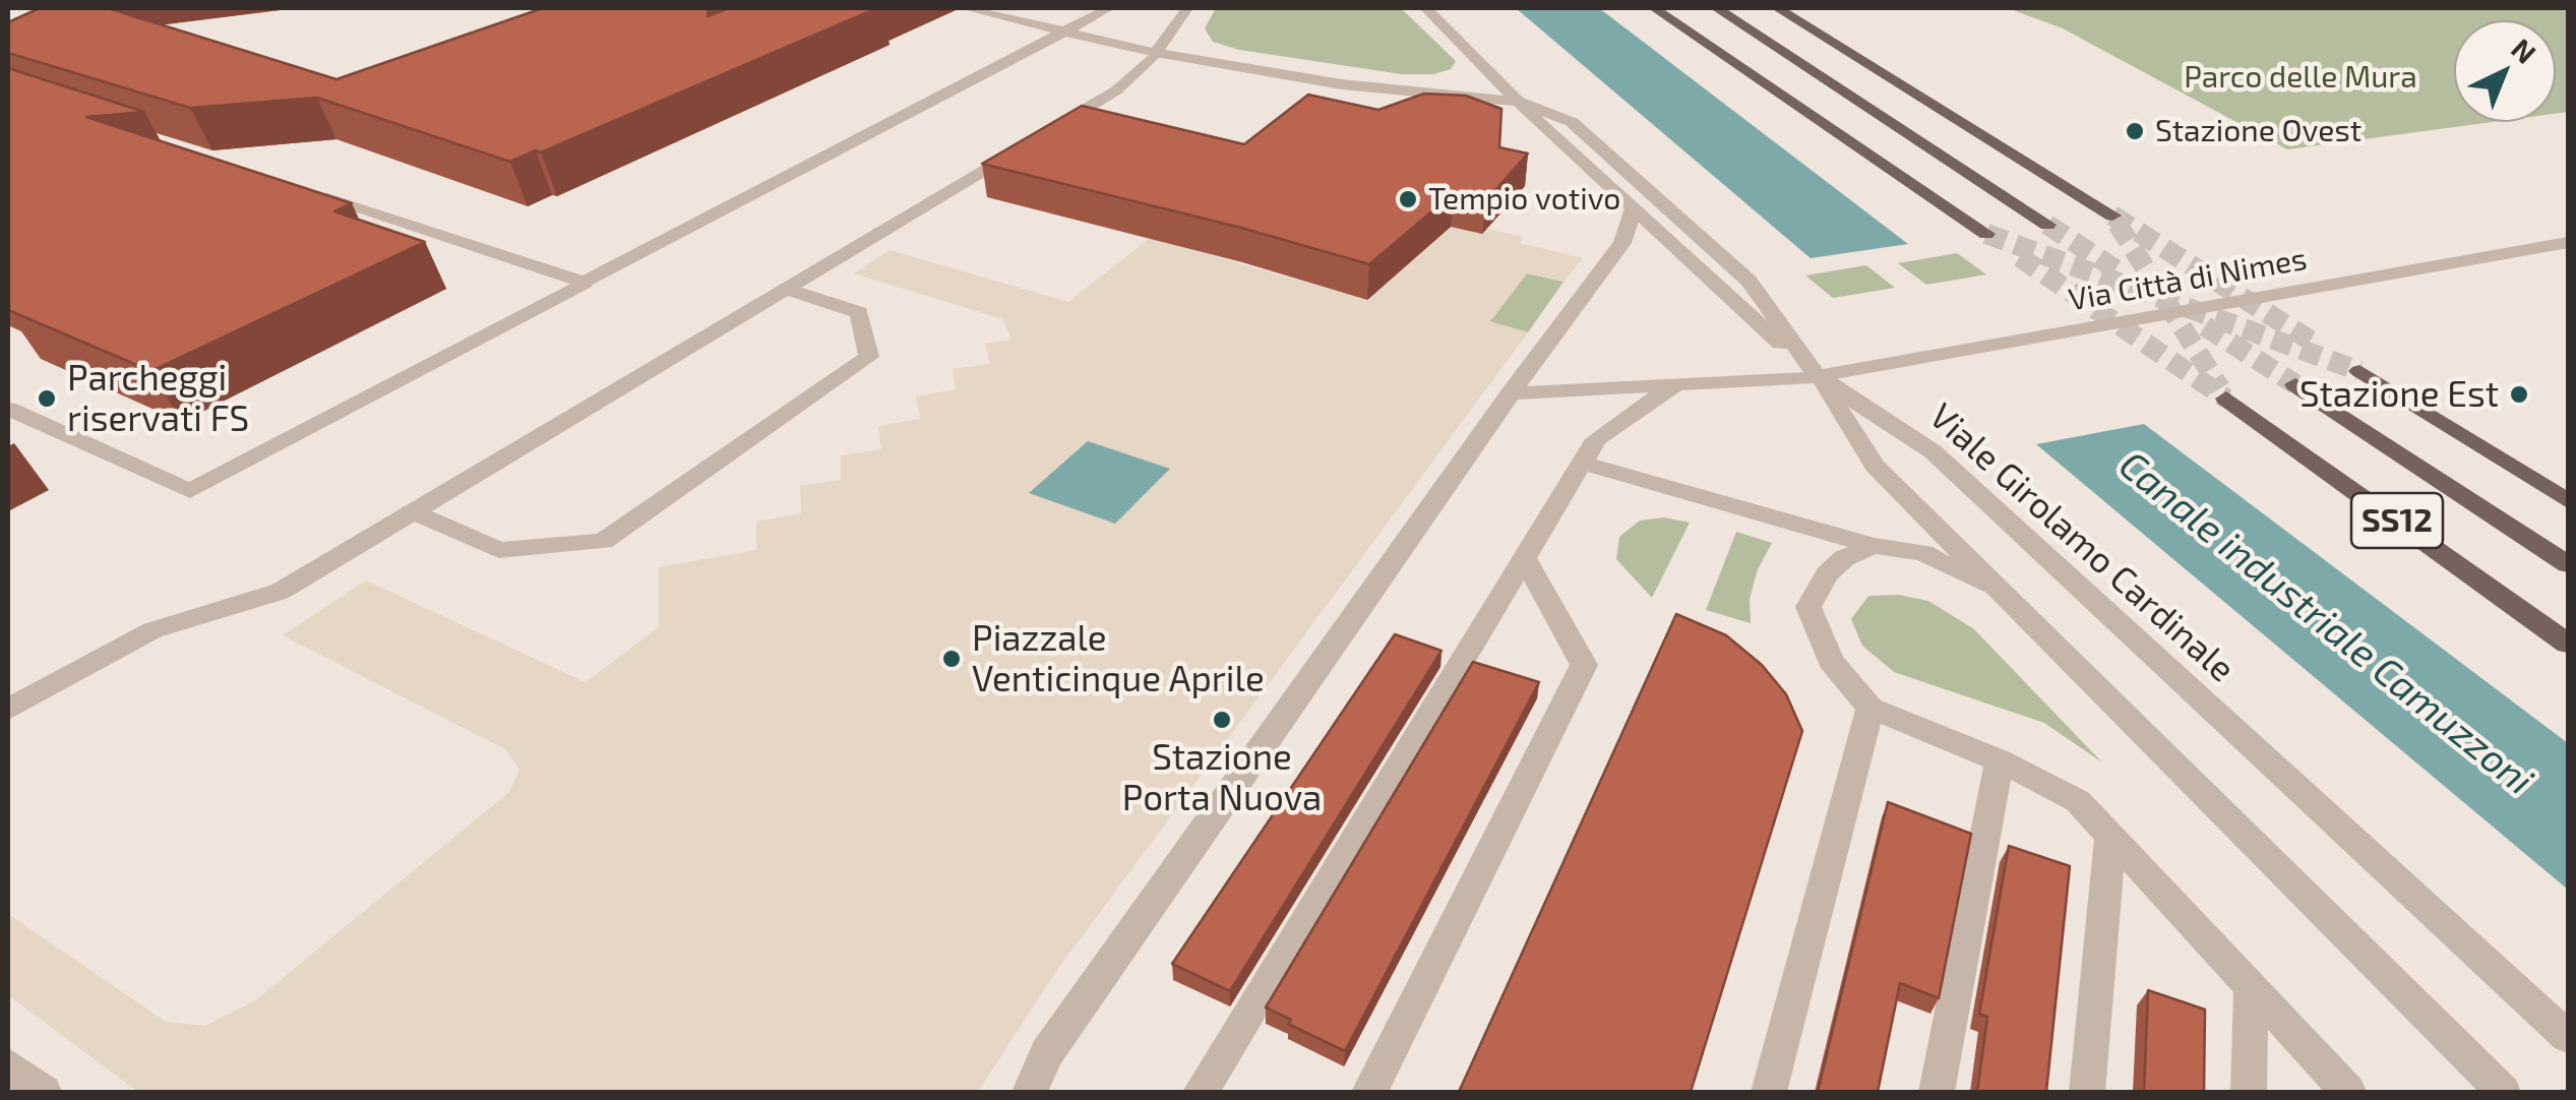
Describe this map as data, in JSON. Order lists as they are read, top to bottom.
{
  "streets": {
    "main road": ["SS12"],
    "street": ["Via Città di Nimes", "Viale Girolamo Cardinale"]
  },
  "crossings": [
    ["Via Città di Nimes", "Viale Girolamo Cardinale"]
  ],
  "water": ["Canale industriale Camuzzoni"],
  "parks": ["Parco delle Mura"],
  "places": [
    "Stazione Ovest",
    "Tempio votivo",
    "Stazione Est",
    "Parcheggi riservati FS",
    "Piazzale Venticinque Aprile",
    "Stazione Porta Nuova"
  ],
  "north": "top right"
}
